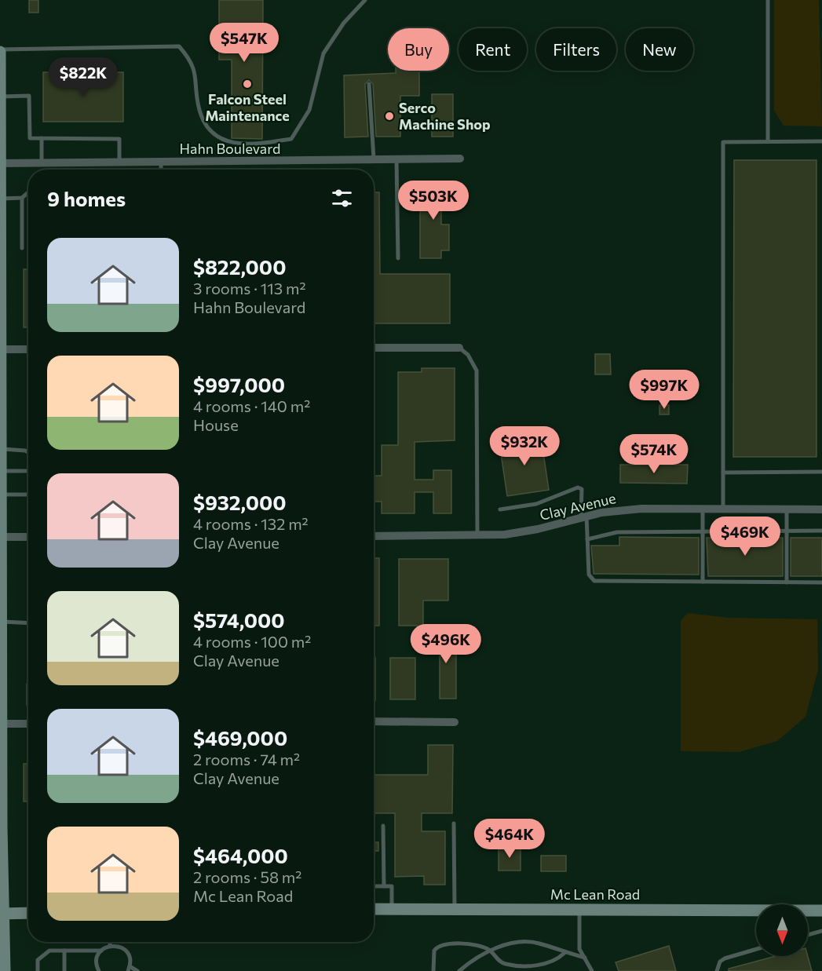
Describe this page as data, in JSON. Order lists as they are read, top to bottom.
{
  "streets": {
    "street": ["Hahn Boulevard", "Clay Avenue", "Mc Lean Road"]
  },
  "places": ["Falcon Steel Maintenance", "Serco Machine Shop"],
  "north": "bottom",
  "page": {
    "price": [
      "$547K",
      "$822K",
      "$503K",
      "$997K",
      "$932K",
      "$574K",
      "$469K",
      "$496K",
      "$464K"
    ],
    "chip": [
      "Buy",
      "Rent",
      "Filters",
      "New"
    ],
    "heading": "9 homes",
    "list": [
      {
        "name": "$822,000",
        "note": "3 rooms · 113 m² · Hahn Boulevard"
      },
      {
        "name": "$997,000",
        "note": "4 rooms · 140 m² · House"
      },
      {
        "name": "$932,000",
        "note": "4 rooms · 132 m² · Clay Avenue"
      },
      {
        "name": "$574,000",
        "note": "4 rooms · 100 m² · Clay Avenue"
      },
      {
        "name": "$469,000",
        "note": "2 rooms · 74 m² · Clay Avenue"
      },
      {
        "name": "$464,000",
        "note": "2 rooms · 58 m² · Mc Lean Road"
      }
    ]
  }
}
